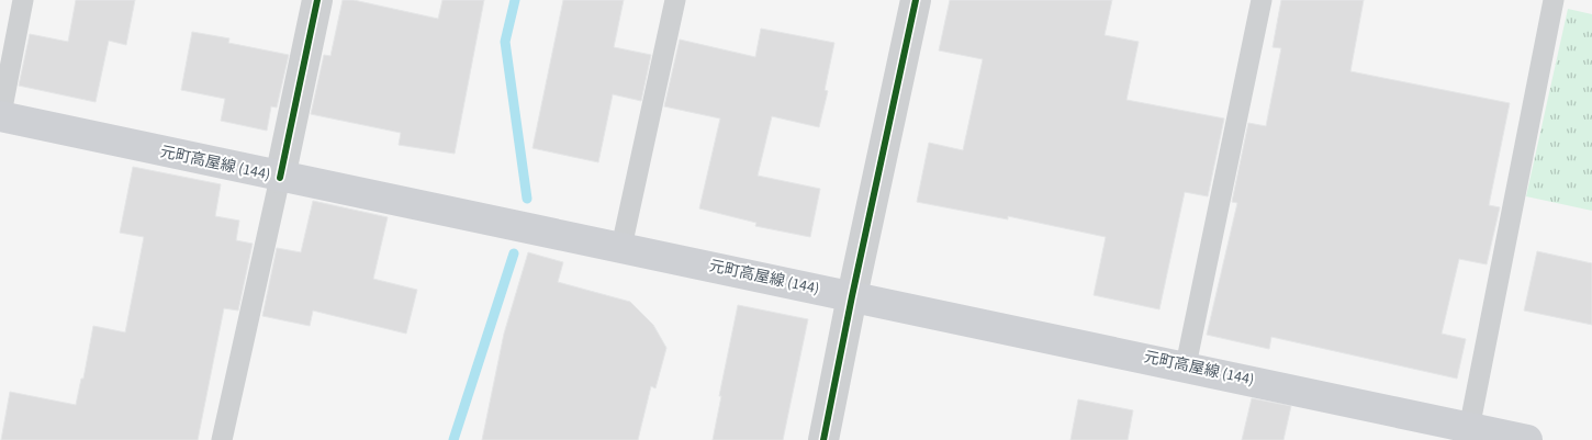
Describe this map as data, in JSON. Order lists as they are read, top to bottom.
{
  "streets": {
    "main road": ["元町高屋線 (144)"]
  }
}
